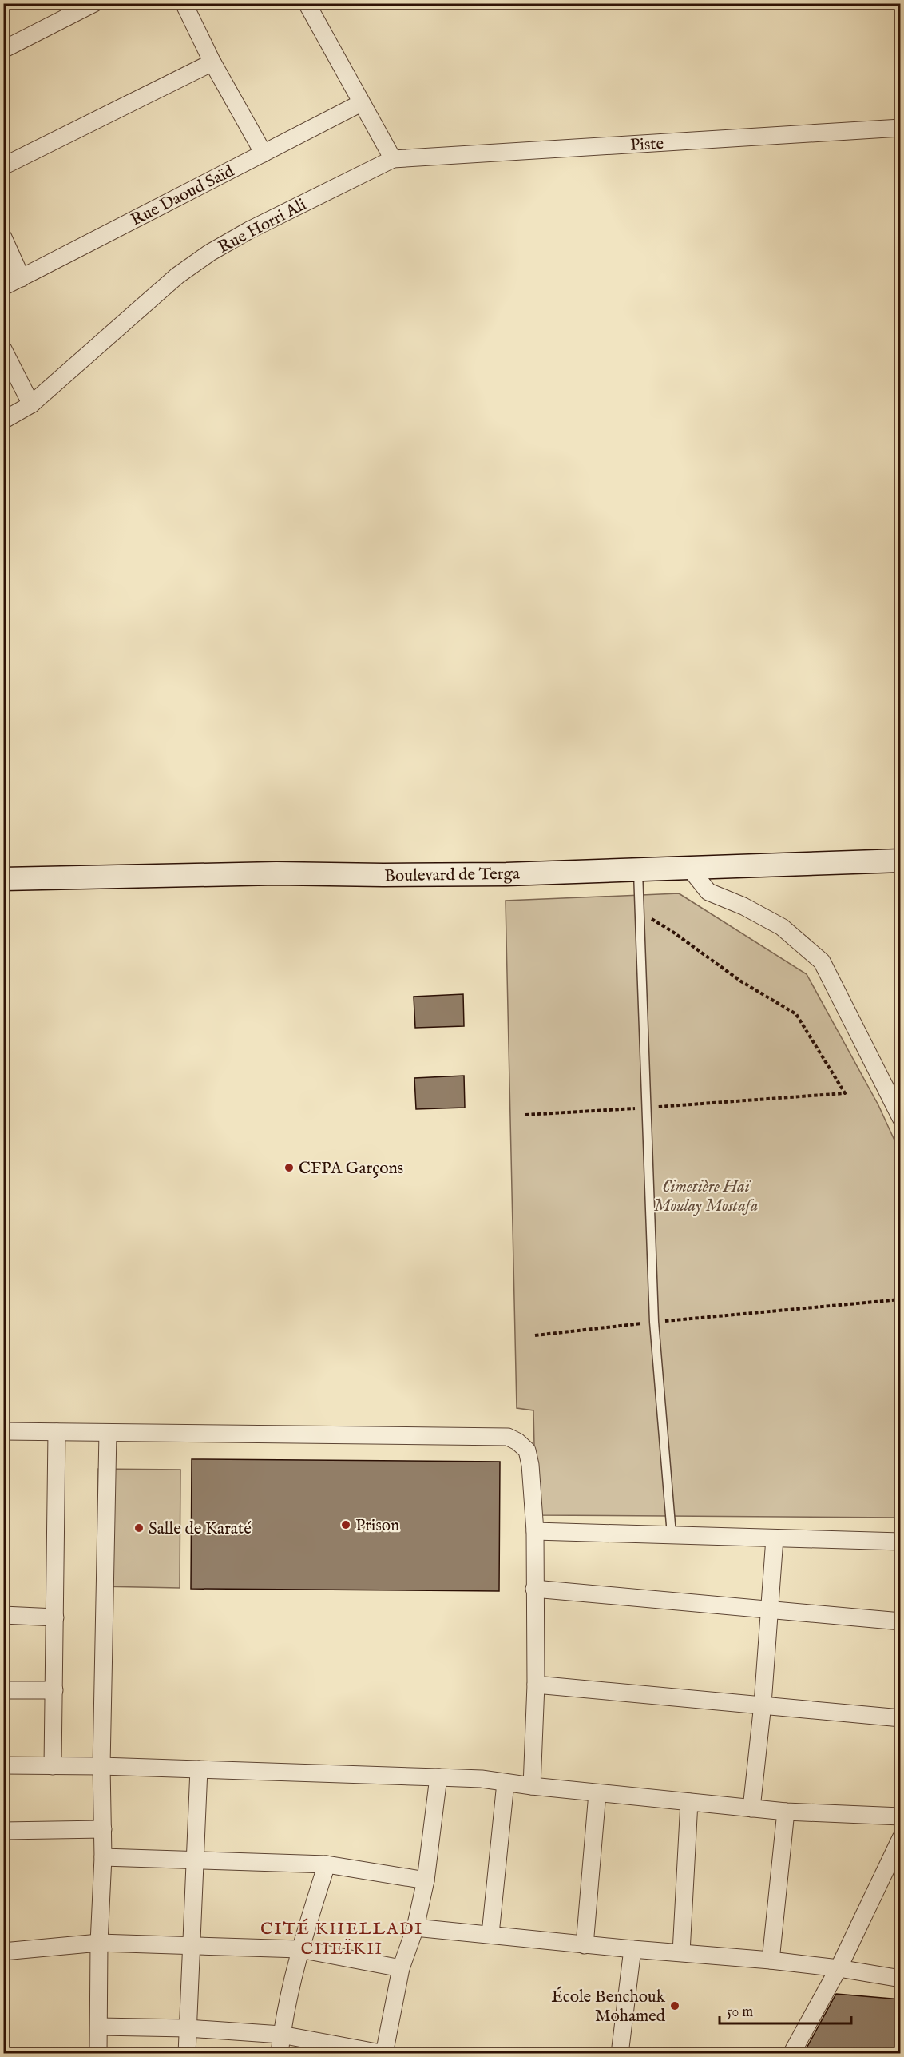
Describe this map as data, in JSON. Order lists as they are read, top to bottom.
{
  "streets": {
    "main road": ["Boulevard de Terga"],
    "street": ["Piste", "Rue Daoud Saïd", "Rue Horri Ali"]
  },
  "crossings": [
    ["Piste", "Rue Horri Ali"]
  ],
  "districts": ["CITÉ KHELLADI CHEÏKH"],
  "parks": ["Cimetière Haï Moulay Mostafa"],
  "places": [
    "CFPA Garçons",
    "Prison",
    "Salle de Karaté",
    "École Benchouk Mohamed"
  ],
  "scale_bar": "50 m"
}
